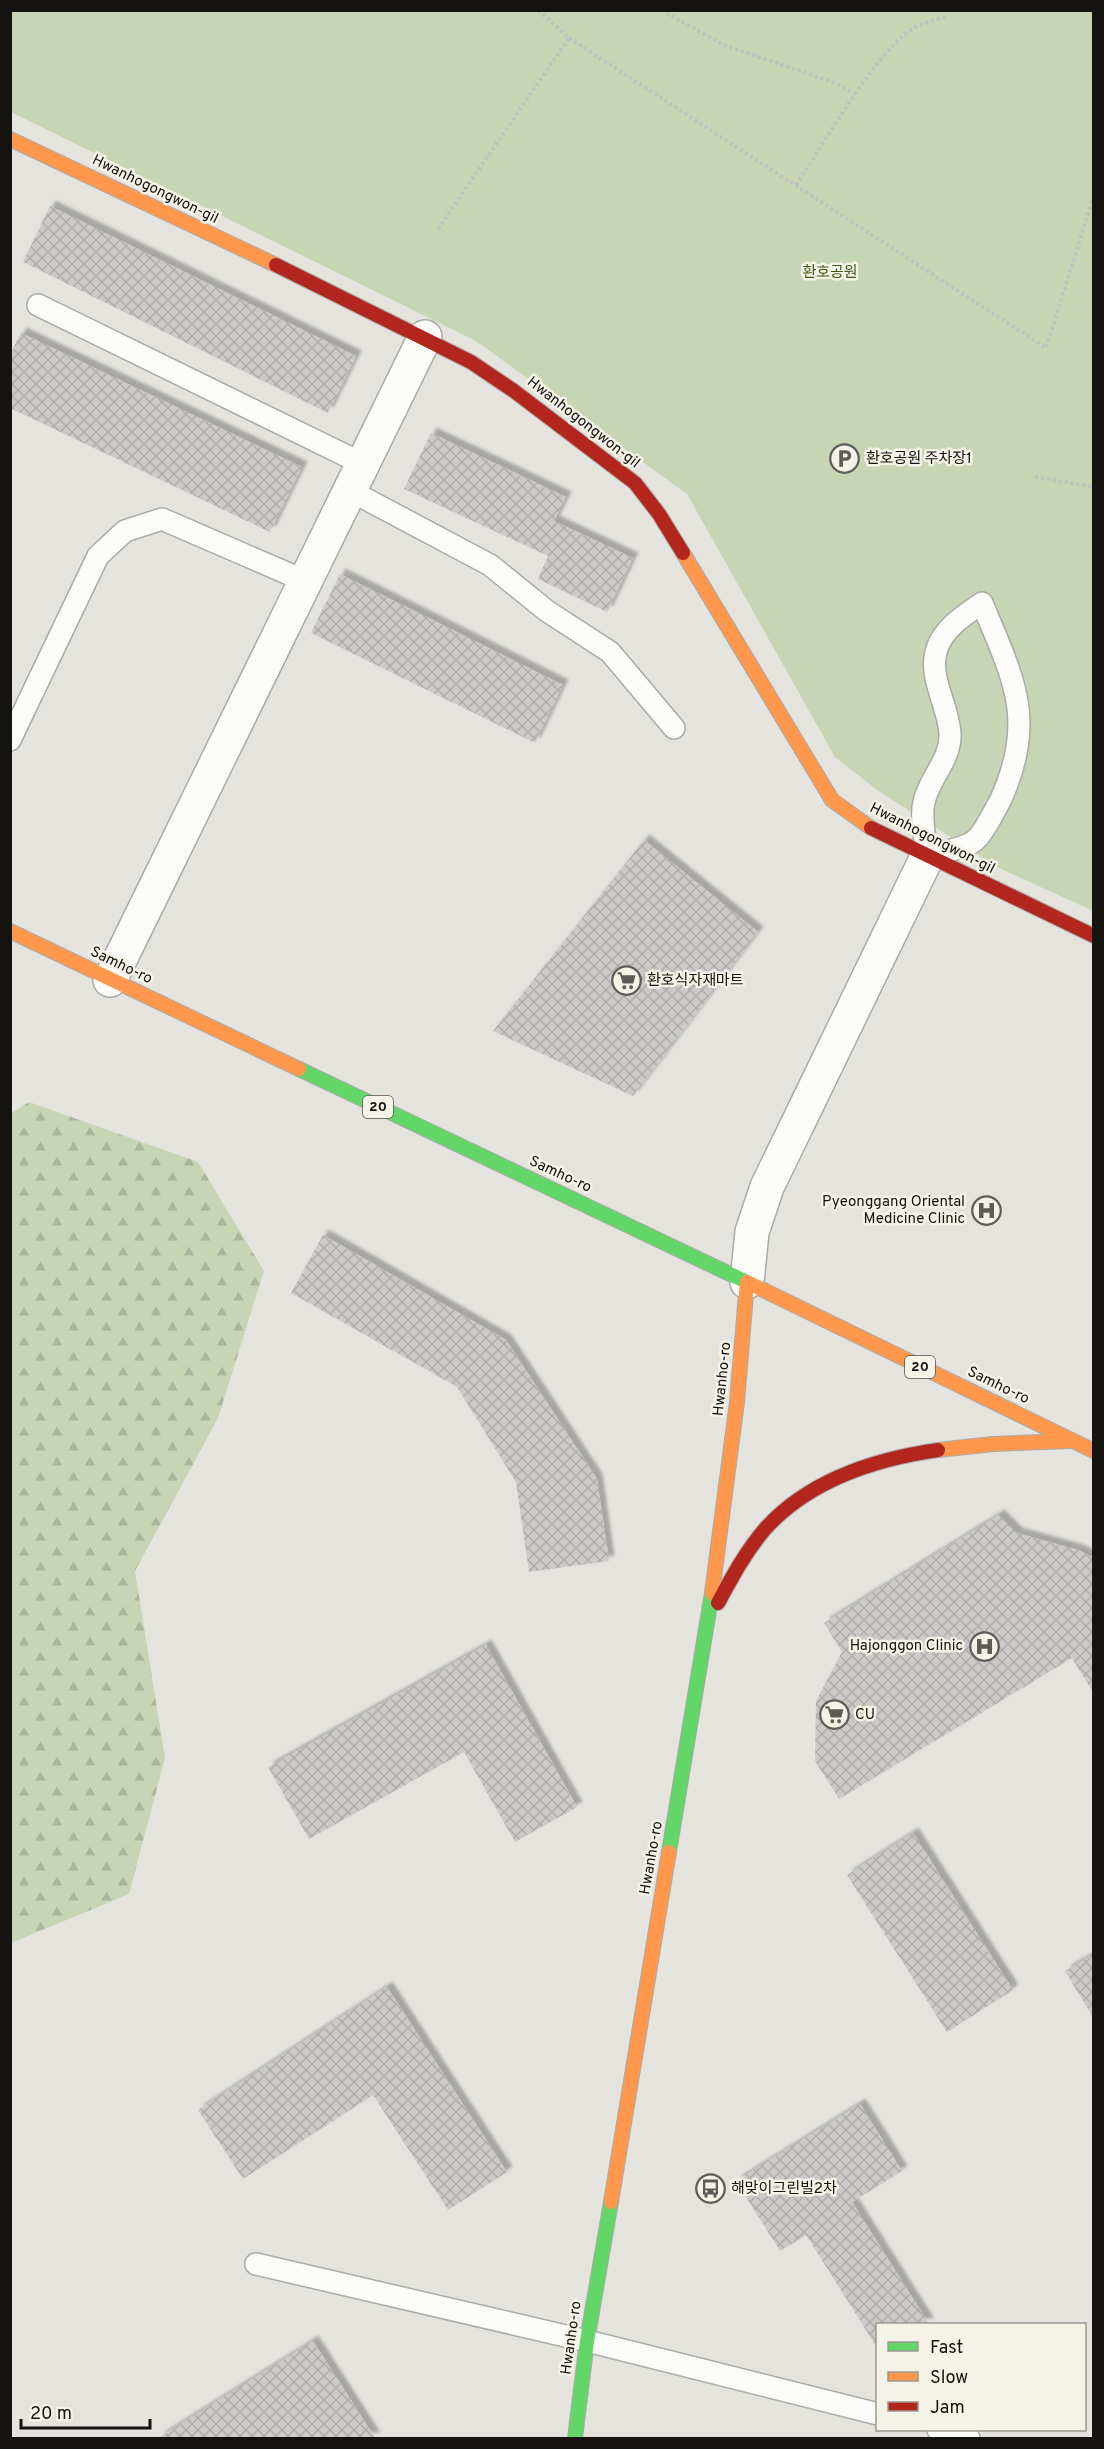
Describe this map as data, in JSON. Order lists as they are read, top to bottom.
{
  "streets": {
    "street": [
      "Hwanhogongwon-gil",
      "Samho-ro",
      "20",
      "Hwanho-ro"
    ]
  },
  "crossings": [
    ["Samho-ro", "Hwanho-ro"]
  ],
  "parks": ["환호공원"],
  "places": {
    "parking": ["환호공원 주차장1"],
    "supermarket": ["환호식자재마트", "CU"],
    "hospital": ["Pyeonggang Oriental Medicine Clinic", "Hajonggon Clinic"],
    "bus stop": ["해맞이그린빌2차"]
  },
  "legend": ["Fast", "Slow", "Jam"],
  "scale_bar": "20 m"
}
